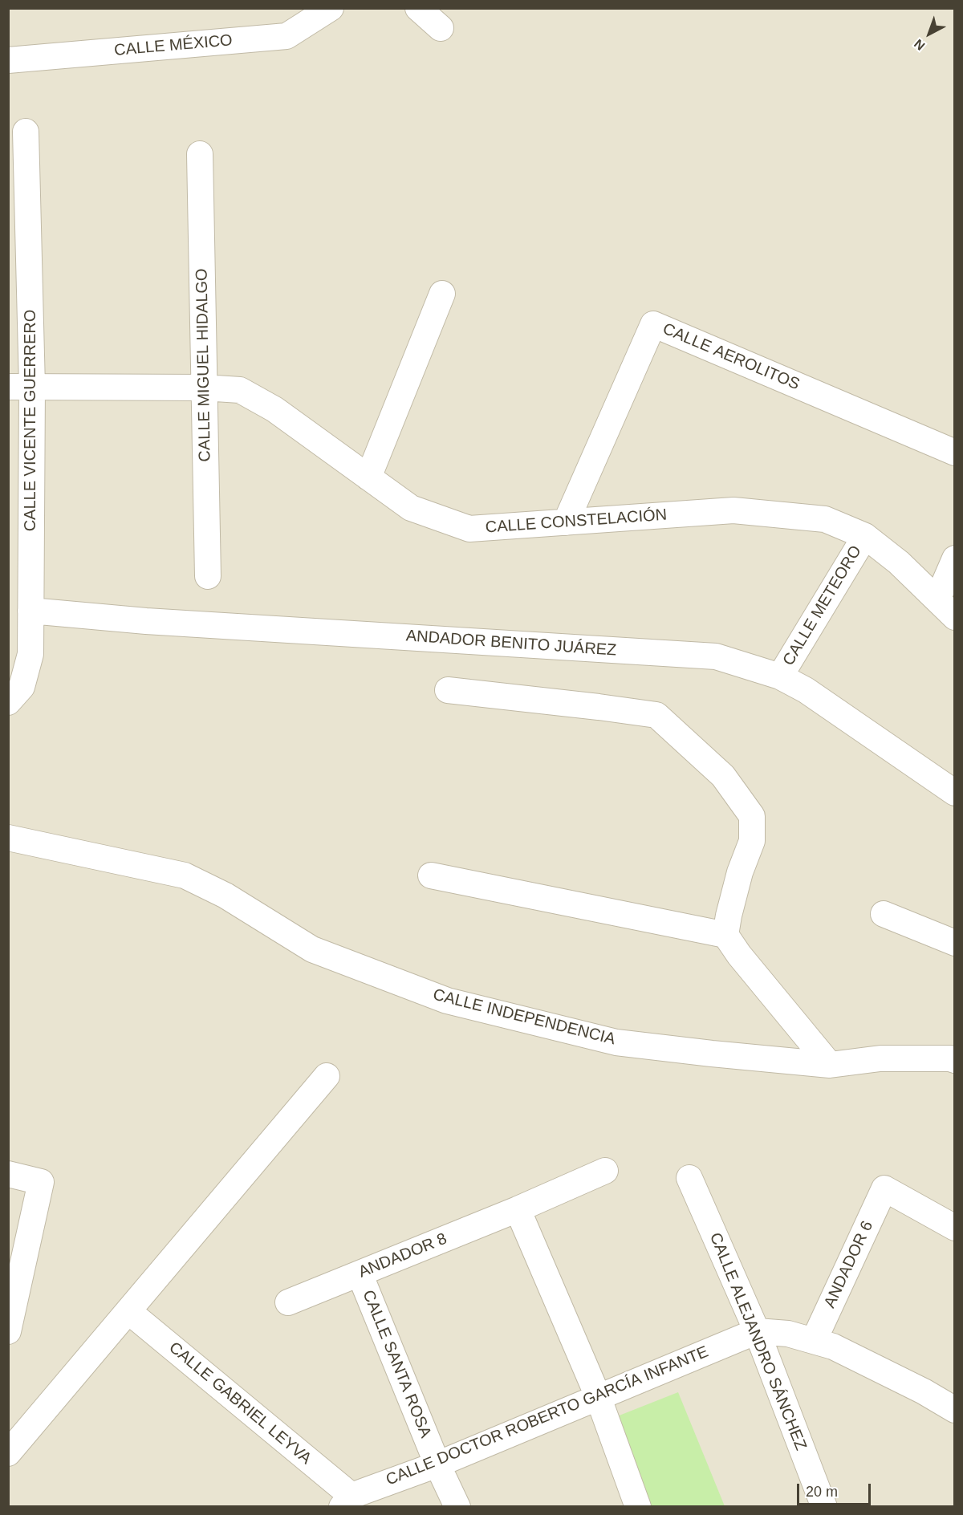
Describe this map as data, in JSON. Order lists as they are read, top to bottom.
{
  "streets": {
    "street": [
      "CALLE MÉXICO",
      "CALLE AEROLITOS",
      "CALLE MIGUEL HIDALGO",
      "CALLE VICENTE GUERRERO",
      "CALLE CONSTELACIÓN",
      "CALLE METEORO",
      "ANDADOR BENITO JUÁREZ",
      "CALLE INDEPENDENCIA",
      "ANDADOR 8",
      "ANDADOR 6",
      "CALLE ALEJANDRO SÁNCHEZ",
      "CALLE SANTA ROSA",
      "CALLE GABRIEL LEYVA",
      "CALLE DOCTOR ROBERTO GARCÍA INFANTE"
    ]
  },
  "crossings": [
    ["CALLE AEROLITOS", "CALLE CONSTELACIÓN"],
    ["CALLE MIGUEL HIDALGO", "CALLE CONSTELACIÓN"],
    ["CALLE VICENTE GUERRERO", "CALLE CONSTELACIÓN"],
    ["CALLE VICENTE GUERRERO", "ANDADOR BENITO JUÁREZ"],
    ["CALLE CONSTELACIÓN", "CALLE METEORO"],
    ["CALLE METEORO", "ANDADOR BENITO JUÁREZ"],
    ["ANDADOR 8", "CALLE SANTA ROSA"],
    ["CALLE ALEJANDRO SÁNCHEZ", "CALLE DOCTOR ROBERTO GARCÍA INFANTE"],
    ["CALLE SANTA ROSA", "CALLE DOCTOR ROBERTO GARCÍA INFANTE"],
    ["CALLE GABRIEL LEYVA", "CALLE DOCTOR ROBERTO GARCÍA INFANTE"]
  ],
  "scale_bar": "20 m",
  "north": "bottom left"
}
